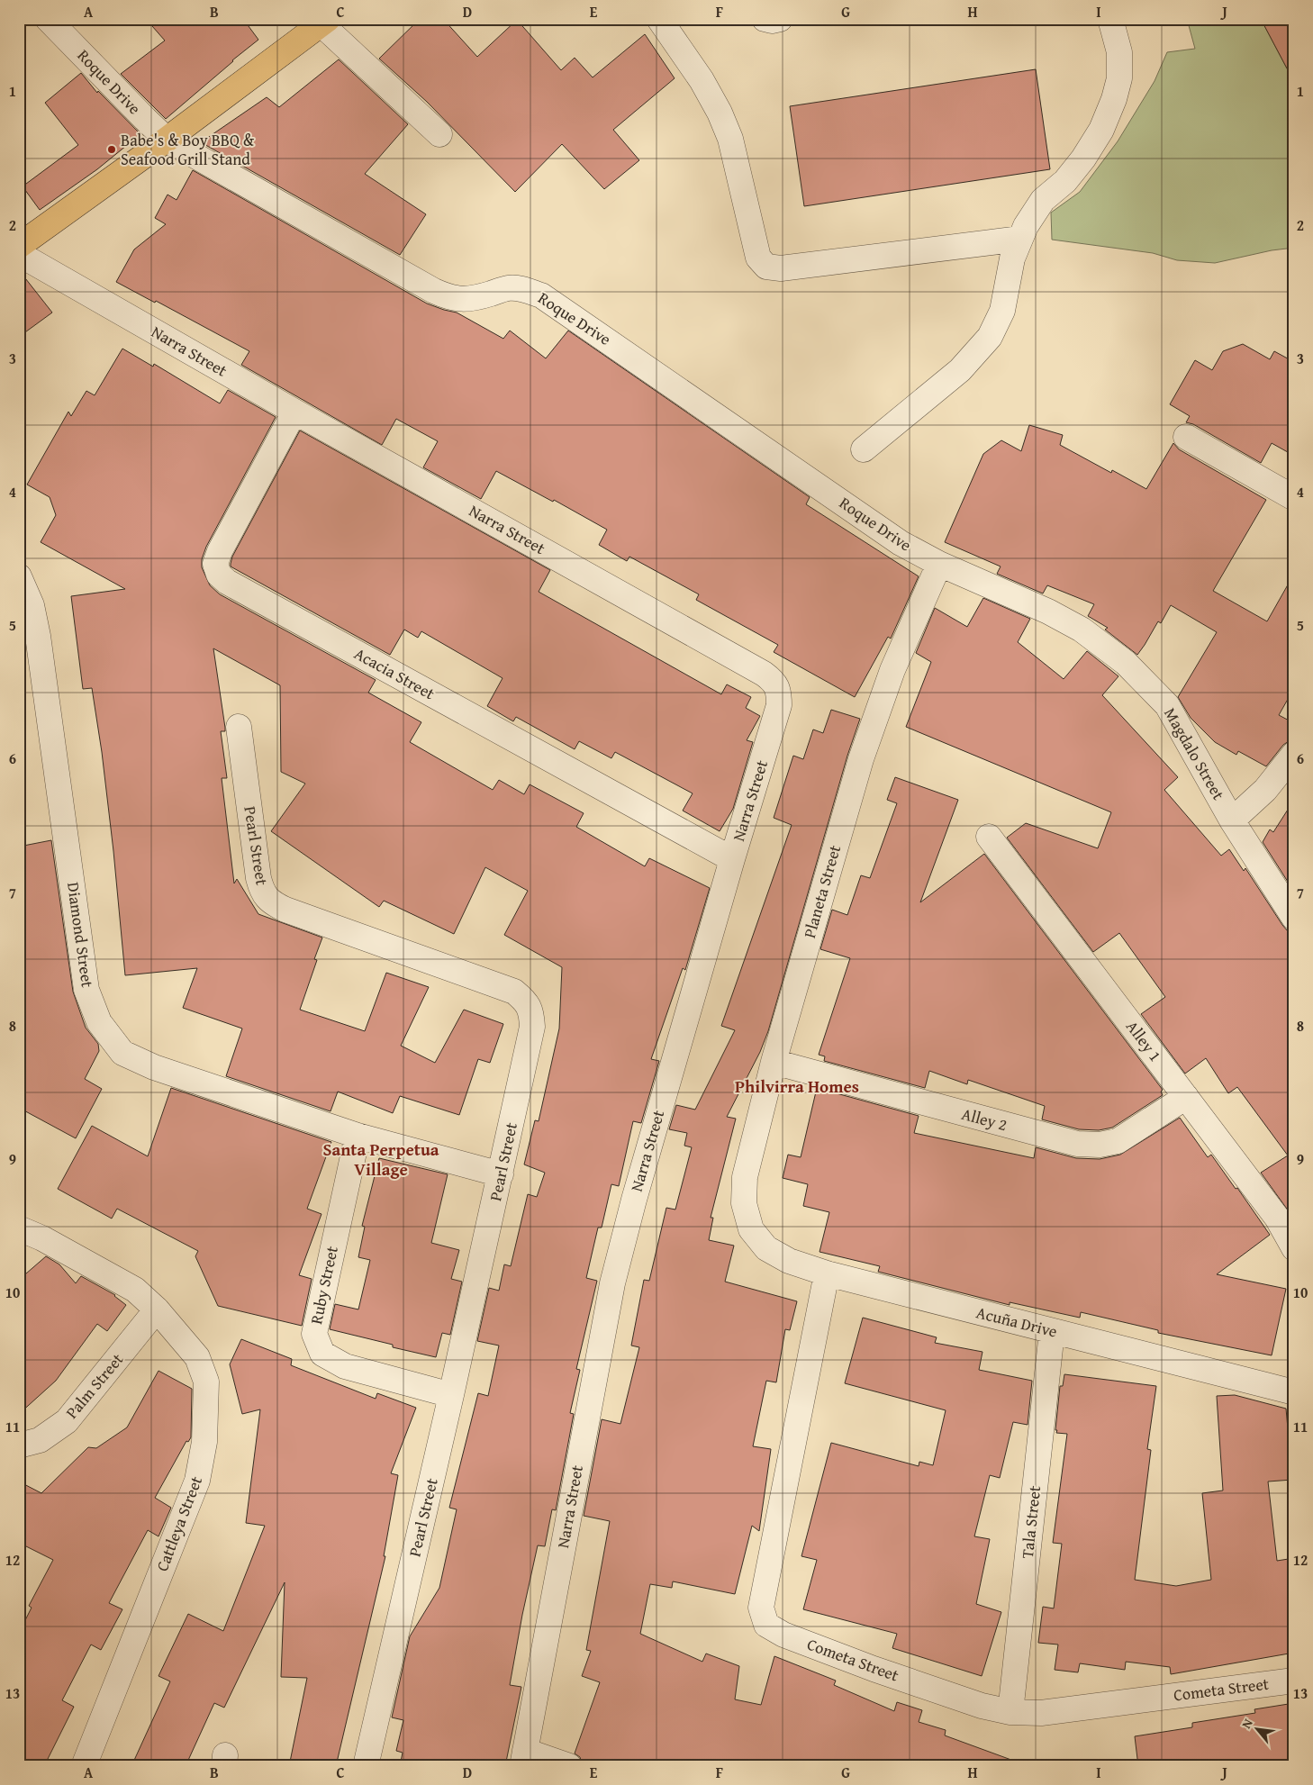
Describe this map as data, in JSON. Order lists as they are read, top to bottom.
{
  "streets": {
    "street": [
      "Roque Drive",
      "Narra Street",
      "Acacia Street",
      "Magdalo Street",
      "Pearl Street",
      "Planeta Street",
      "Diamond Street",
      "Alley 1",
      "Alley 2",
      "Ruby Street",
      "Acuña Drive",
      "Palm Street",
      "Tala Street",
      "Cattleya Street",
      "Cometa Street"
    ]
  },
  "crossings": [
    ["Roque Drive", "Magdalo Street"],
    ["Roque Drive", "Planeta Street"],
    ["Narra Street", "Acacia Street"],
    ["Magdalo Street", "Planeta Street"],
    ["Pearl Street", "Diamond Street"],
    ["Pearl Street", "Ruby Street"],
    ["Planeta Street", "Alley 2"],
    ["Planeta Street", "Acuña Drive"],
    ["Diamond Street", "Ruby Street"],
    ["Alley 1", "Alley 2"],
    ["Acuña Drive", "Tala Street"],
    ["Acuña Drive", "Cometa Street"],
    ["Palm Street", "Cattleya Street"],
    ["Tala Street", "Cometa Street"]
  ],
  "districts": ["Philvirra Homes", "Santa Perpetua Village"],
  "places": ["Babe's & Boy BBQ & Seafood Grill Stand"],
  "north": "top left",
  "grid": {
    "columns": [
      "A",
      "B",
      "C",
      "D",
      "E",
      "F",
      "G",
      "H",
      "I",
      "J"
    ],
    "rows": [
      "1",
      "2",
      "3",
      "4",
      "5",
      "6",
      "7",
      "8",
      "9",
      "10",
      "11",
      "12",
      "13"
    ]
  }
}
